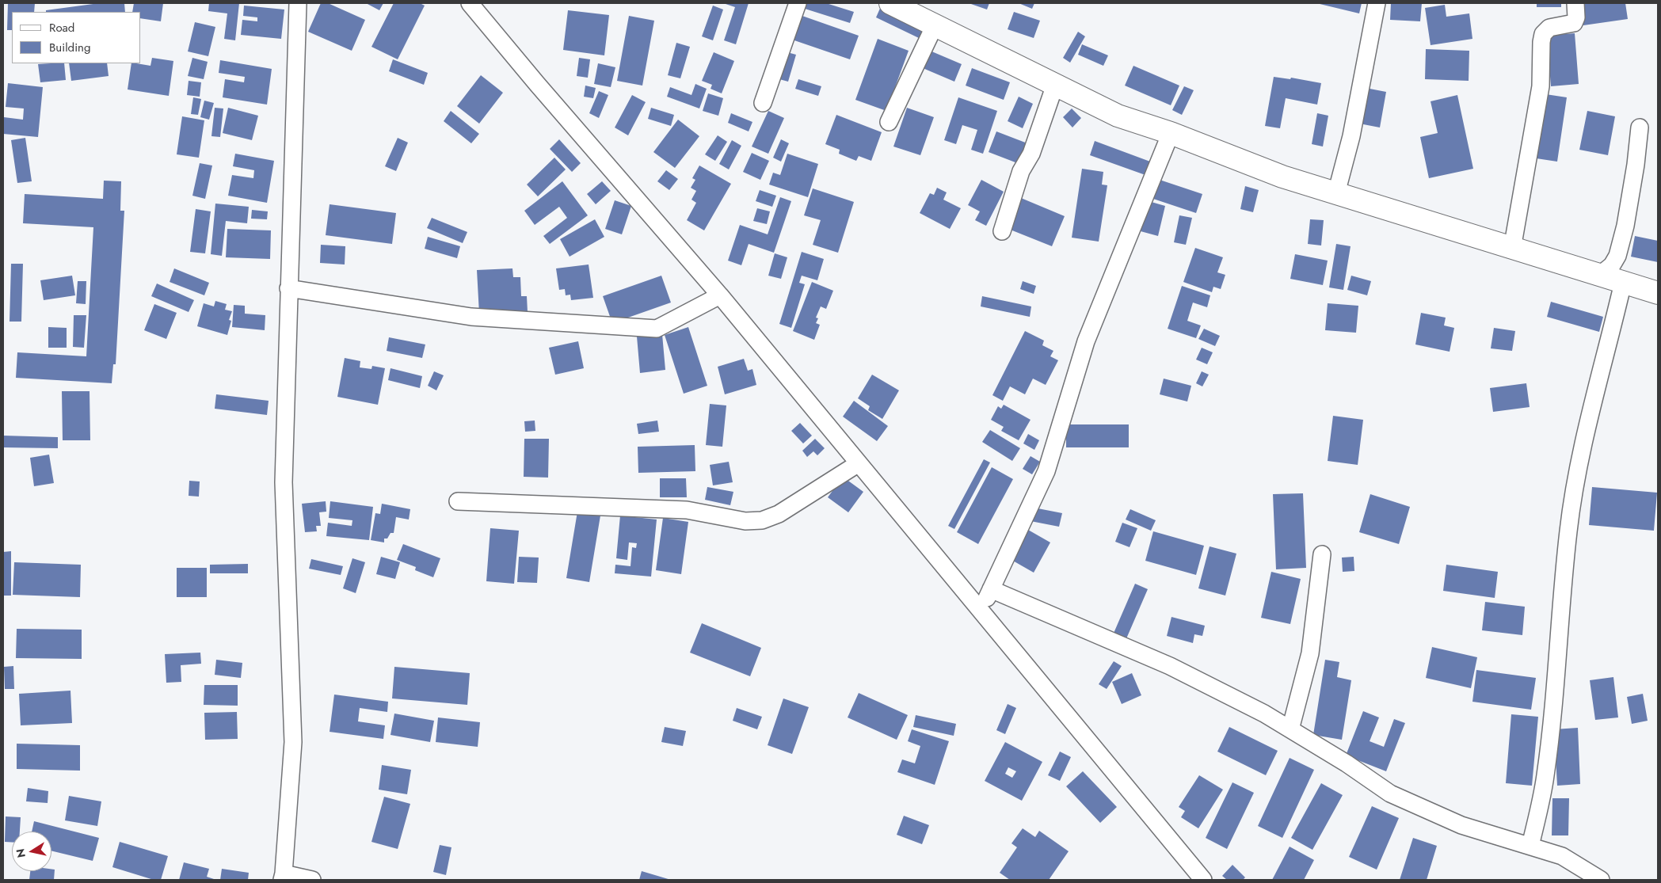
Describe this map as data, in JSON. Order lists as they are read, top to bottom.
{
  "legend": ["Road", "Building"],
  "north": "left"
}
